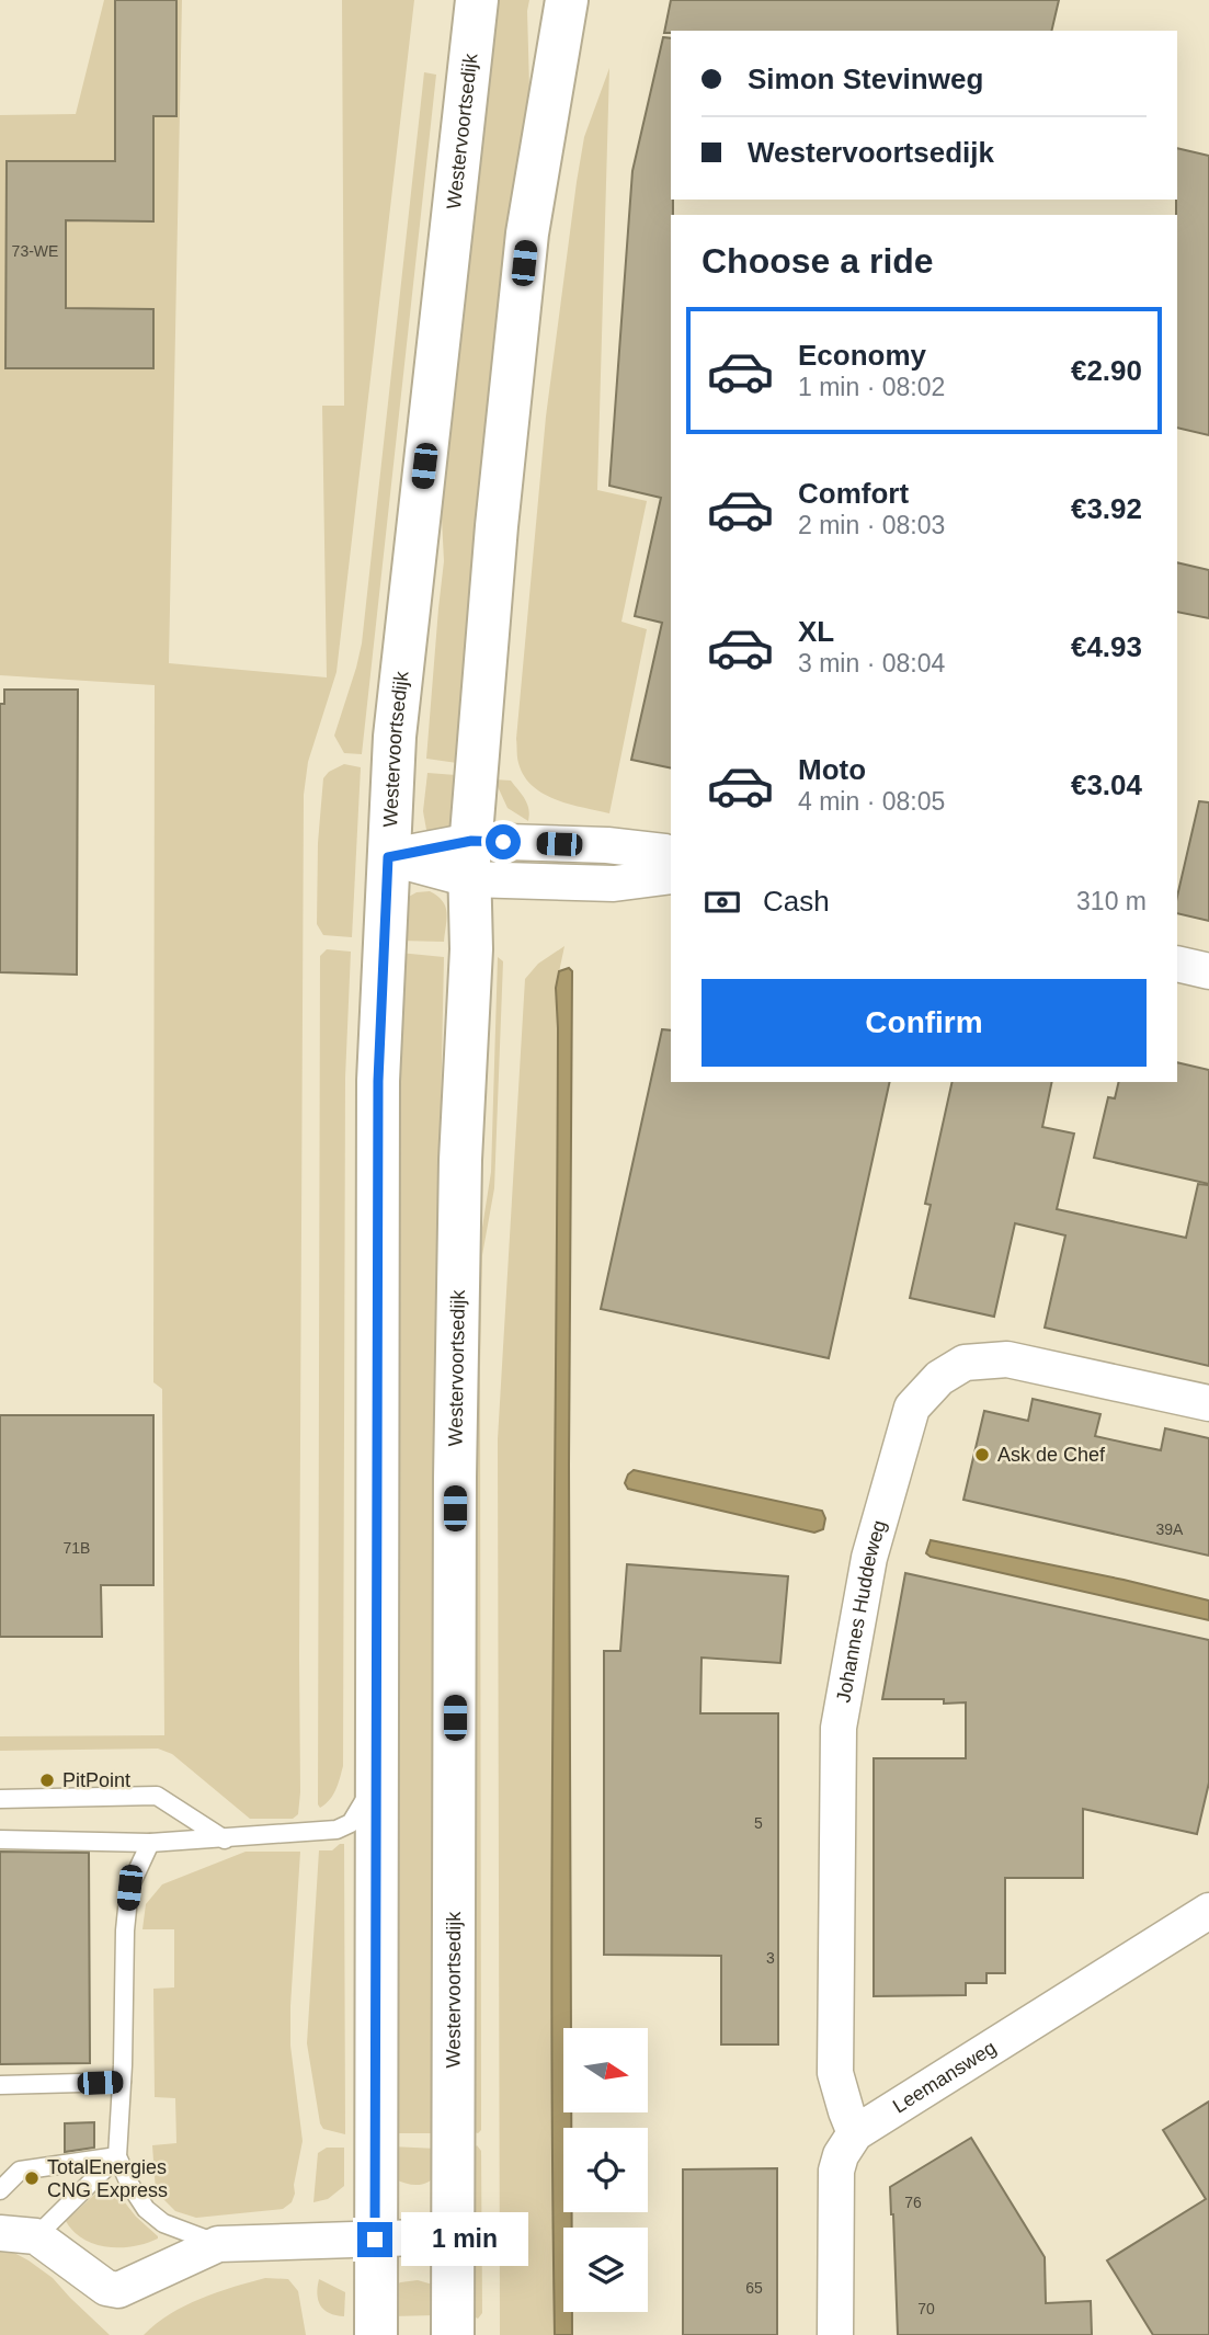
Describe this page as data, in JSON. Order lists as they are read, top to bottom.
{
  "streets": {
    "main road": ["Westervoortsedijk"],
    "street": ["Johannes Huddeweg", "Leemansweg"]
  },
  "crossings": [
    ["Johannes Huddeweg", "Leemansweg"]
  ],
  "places": ["Ask de Chef", "PitPoint", "TotalEnergies CNG Express"],
  "house_numbers": [
    "73-WE",
    "39A",
    "71B",
    "5",
    "3",
    "76",
    "65",
    "70"
  ],
  "north": "right",
  "page": {
    "banner": ["Simon Stevinweg", "Westervoortsedijk"],
    "heading": "Choose a ride",
    "list": [
      {
        "name": "Economy",
        "note": "1 min · 08:02",
        "value": "€2.90"
      },
      {
        "name": "Comfort",
        "note": "2 min · 08:03",
        "value": "€3.92"
      },
      {
        "name": "XL",
        "note": "3 min · 08:04",
        "value": "€4.93"
      },
      {
        "name": "Moto",
        "note": "4 min · 08:05",
        "value": "€3.04"
      }
    ],
    "pay": ["Cash", "310 m"],
    "buttons": "Confirm",
    "bubble": "1 min"
  }
}
